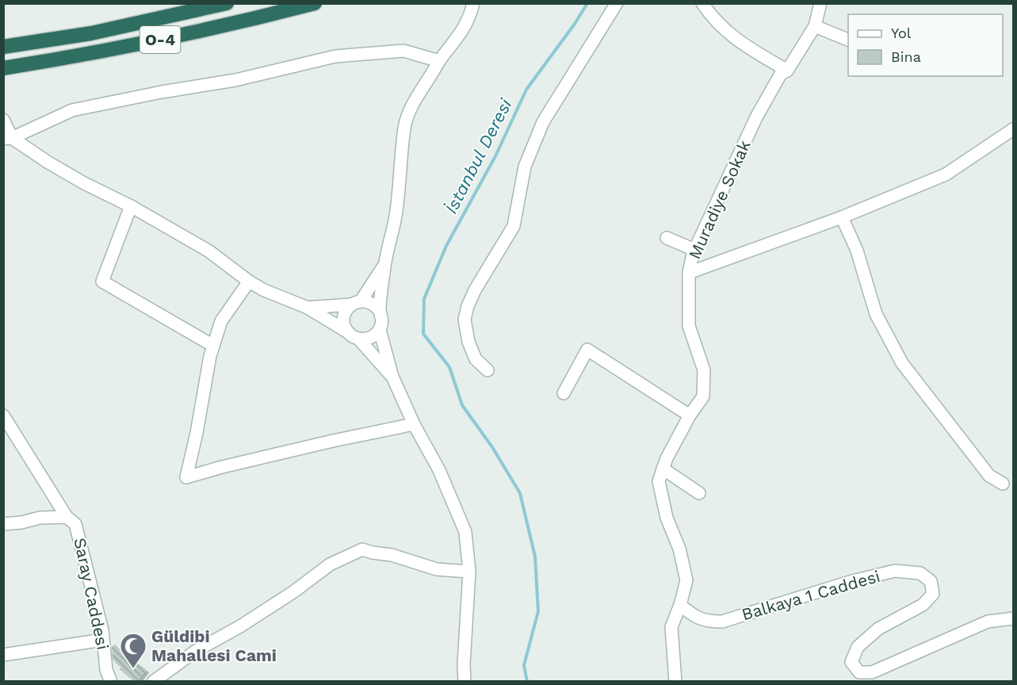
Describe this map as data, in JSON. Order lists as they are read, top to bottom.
{
  "streets": {
    "highway": ["O-4"],
    "street": ["Muradiye Sokak", "Saray Caddesi", "Balkaya 1 Caddesi"]
  },
  "crossings": [
    ["Muradiye Sokak", "Balkaya 1 Caddesi"]
  ],
  "water": ["İstanbul Deresi"],
  "places": {
    "mosque": ["Güldibi Mahallesi Cami"]
  },
  "legend": ["Yol", "Bina"]
}
